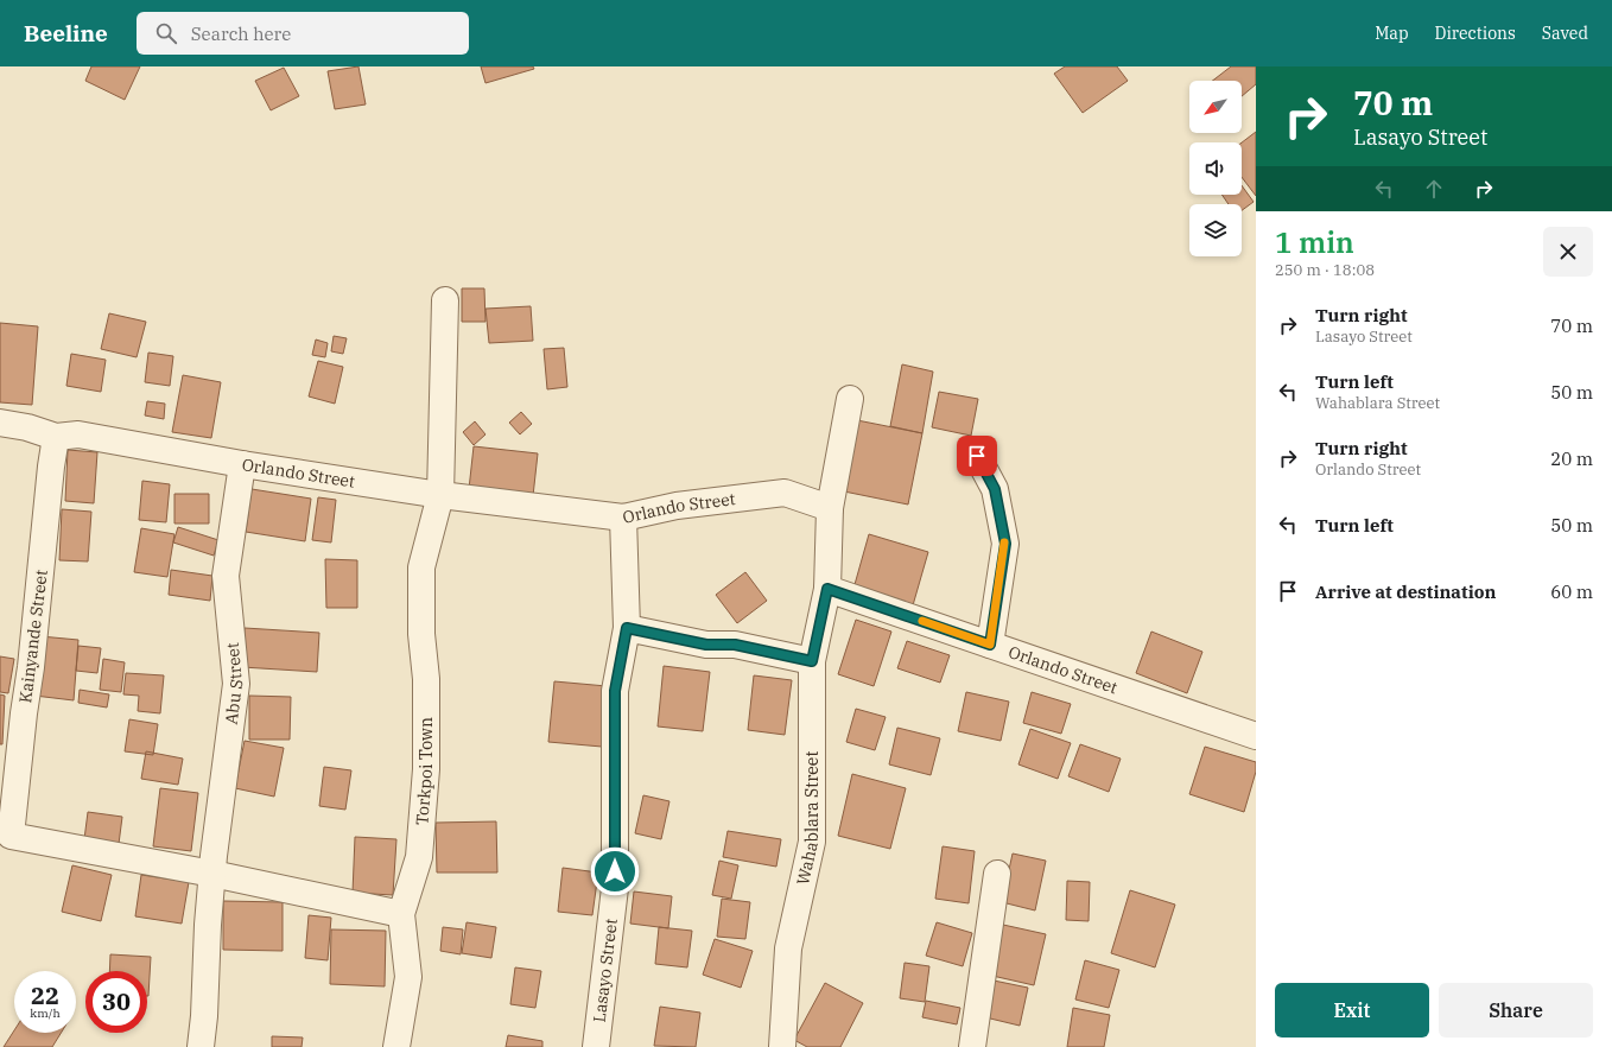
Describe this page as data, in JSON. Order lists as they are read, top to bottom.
{
  "streets": {
    "street": [
      "Orlando Street",
      "Kainyande Street",
      "Abu Street",
      "Torkpoi Town",
      "Wahablara Street",
      "Lasayo Street"
    ]
  },
  "crossings": [
    ["Orlando Street", "Kainyande Street"],
    ["Orlando Street", "Abu Street"],
    ["Orlando Street", "Torkpoi Town"],
    ["Orlando Street", "Wahablara Street"],
    ["Orlando Street", "Lasayo Street"],
    ["Kainyande Street", "Abu Street"]
  ],
  "north": "bottom left",
  "page": {
    "header": "Beeline",
    "search": "Search here",
    "nav": ["Map", "Directions", "Saved"],
    "turn": ["70 m", "Lasayo Street"],
    "heading": ["1 min", "250 m · 18:08"],
    "list": [
      {
        "name": "Turn right",
        "note": "Lasayo Street",
        "value": "70 m"
      },
      {
        "name": "Turn left",
        "note": "Wahablara Street",
        "value": "50 m"
      },
      {
        "name": "Turn right",
        "note": "Orlando Street",
        "value": "20 m"
      },
      {
        "name": "Turn left",
        "value": "50 m"
      },
      {
        "name": "Arrive at destination",
        "value": "60 m"
      }
    ],
    "speed": "22 km/h",
    "limit": "30",
    "buttons": ["Exit", "Share"]
  }
}
